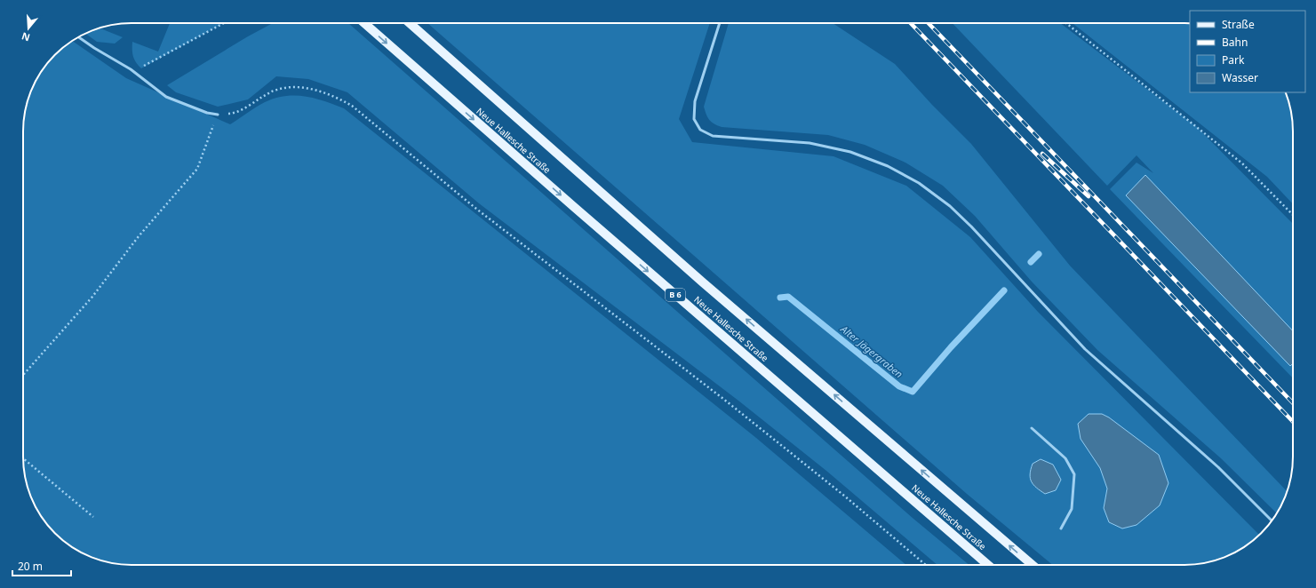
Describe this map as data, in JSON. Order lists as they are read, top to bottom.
{
  "streets": {
    "main road": ["Neue Hallesche Straße", "B 6"]
  },
  "water": ["Alter Jägergraben"],
  "legend": [
    "Straße",
    "Bahn",
    "Park",
    "Wasser"
  ],
  "scale_bar": "20 m",
  "north": "bottom"
}
